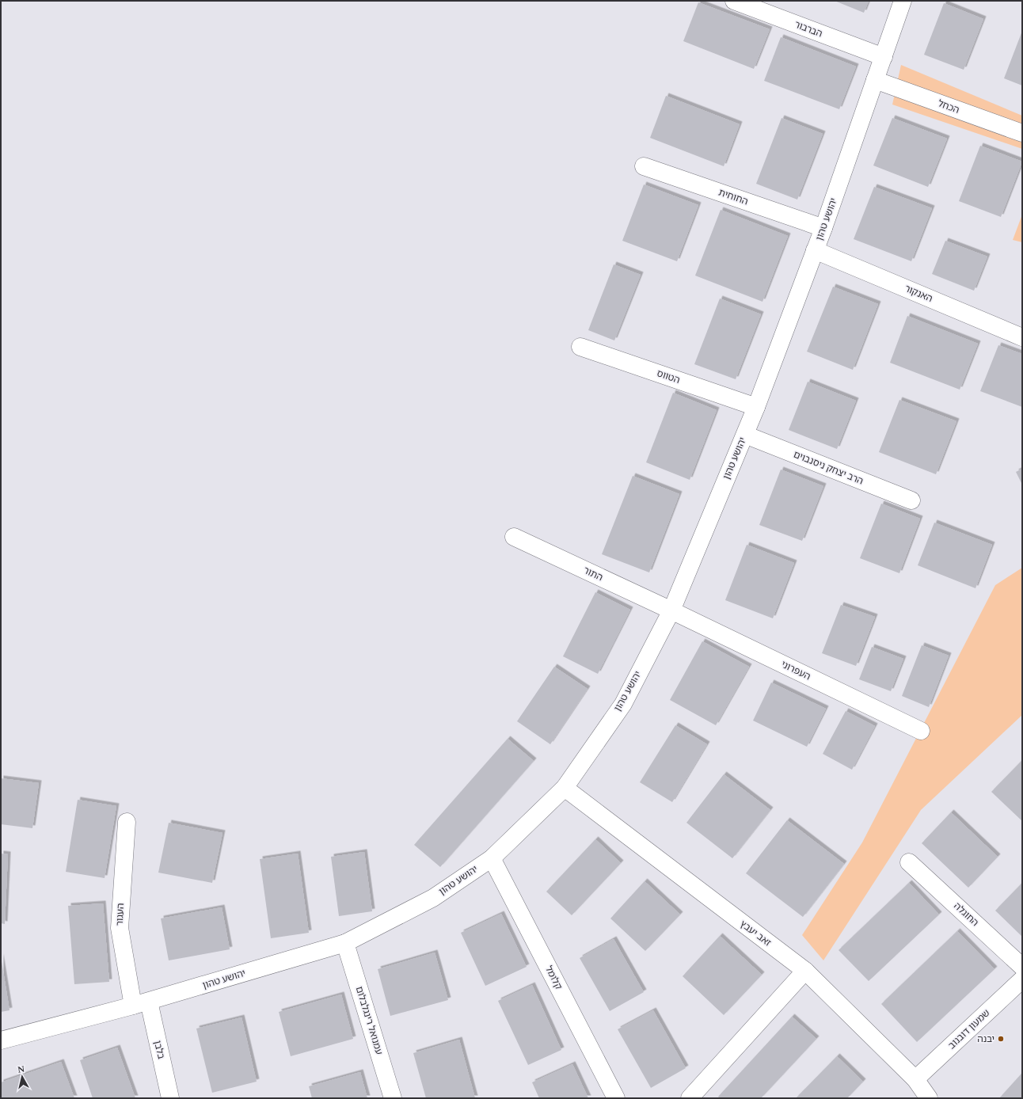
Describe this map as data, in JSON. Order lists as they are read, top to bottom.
{
  "streets": {
    "street": [
      "הברבור",
      "הכחל",
      "החוחית",
      "יהושע טהון",
      "האנקור",
      "הטווס",
      "הרב יצחק ניסנבוים",
      "התור",
      "העפרוני",
      "העגור",
      "החוגלה",
      "זאב יעבץ",
      "קלומל",
      "עמנואל רינגלבלום",
      "שמעון דובנוב",
      "בלבן"
    ]
  },
  "crossings": [
    ["הברבור", "יהושע טהון"],
    ["הכחל", "יהושע טהון"],
    ["החוחית", "יהושע טהון"],
    ["יהושע טהון", "האנקור"],
    ["יהושע טהון", "הטווס"],
    ["יהושע טהון", "הרב יצחק ניסנבוים"],
    ["יהושע טהון", "התור"],
    ["יהושע טהון", "העפרוני"],
    ["יהושע טהון", "העגור"],
    ["יהושע טהון", "זאב יעבץ"],
    ["יהושע טהון", "קלומל"],
    ["יהושע טהון", "עמנואל רינגלבלום"],
    ["יהושע טהון", "בלבן"],
    ["התור", "העפרוני"],
    ["העגור", "בלבן"],
    ["זאב יעבץ", "שמעון דובנוב"]
  ],
  "places": ["יבנה"],
  "north": "top"
}
